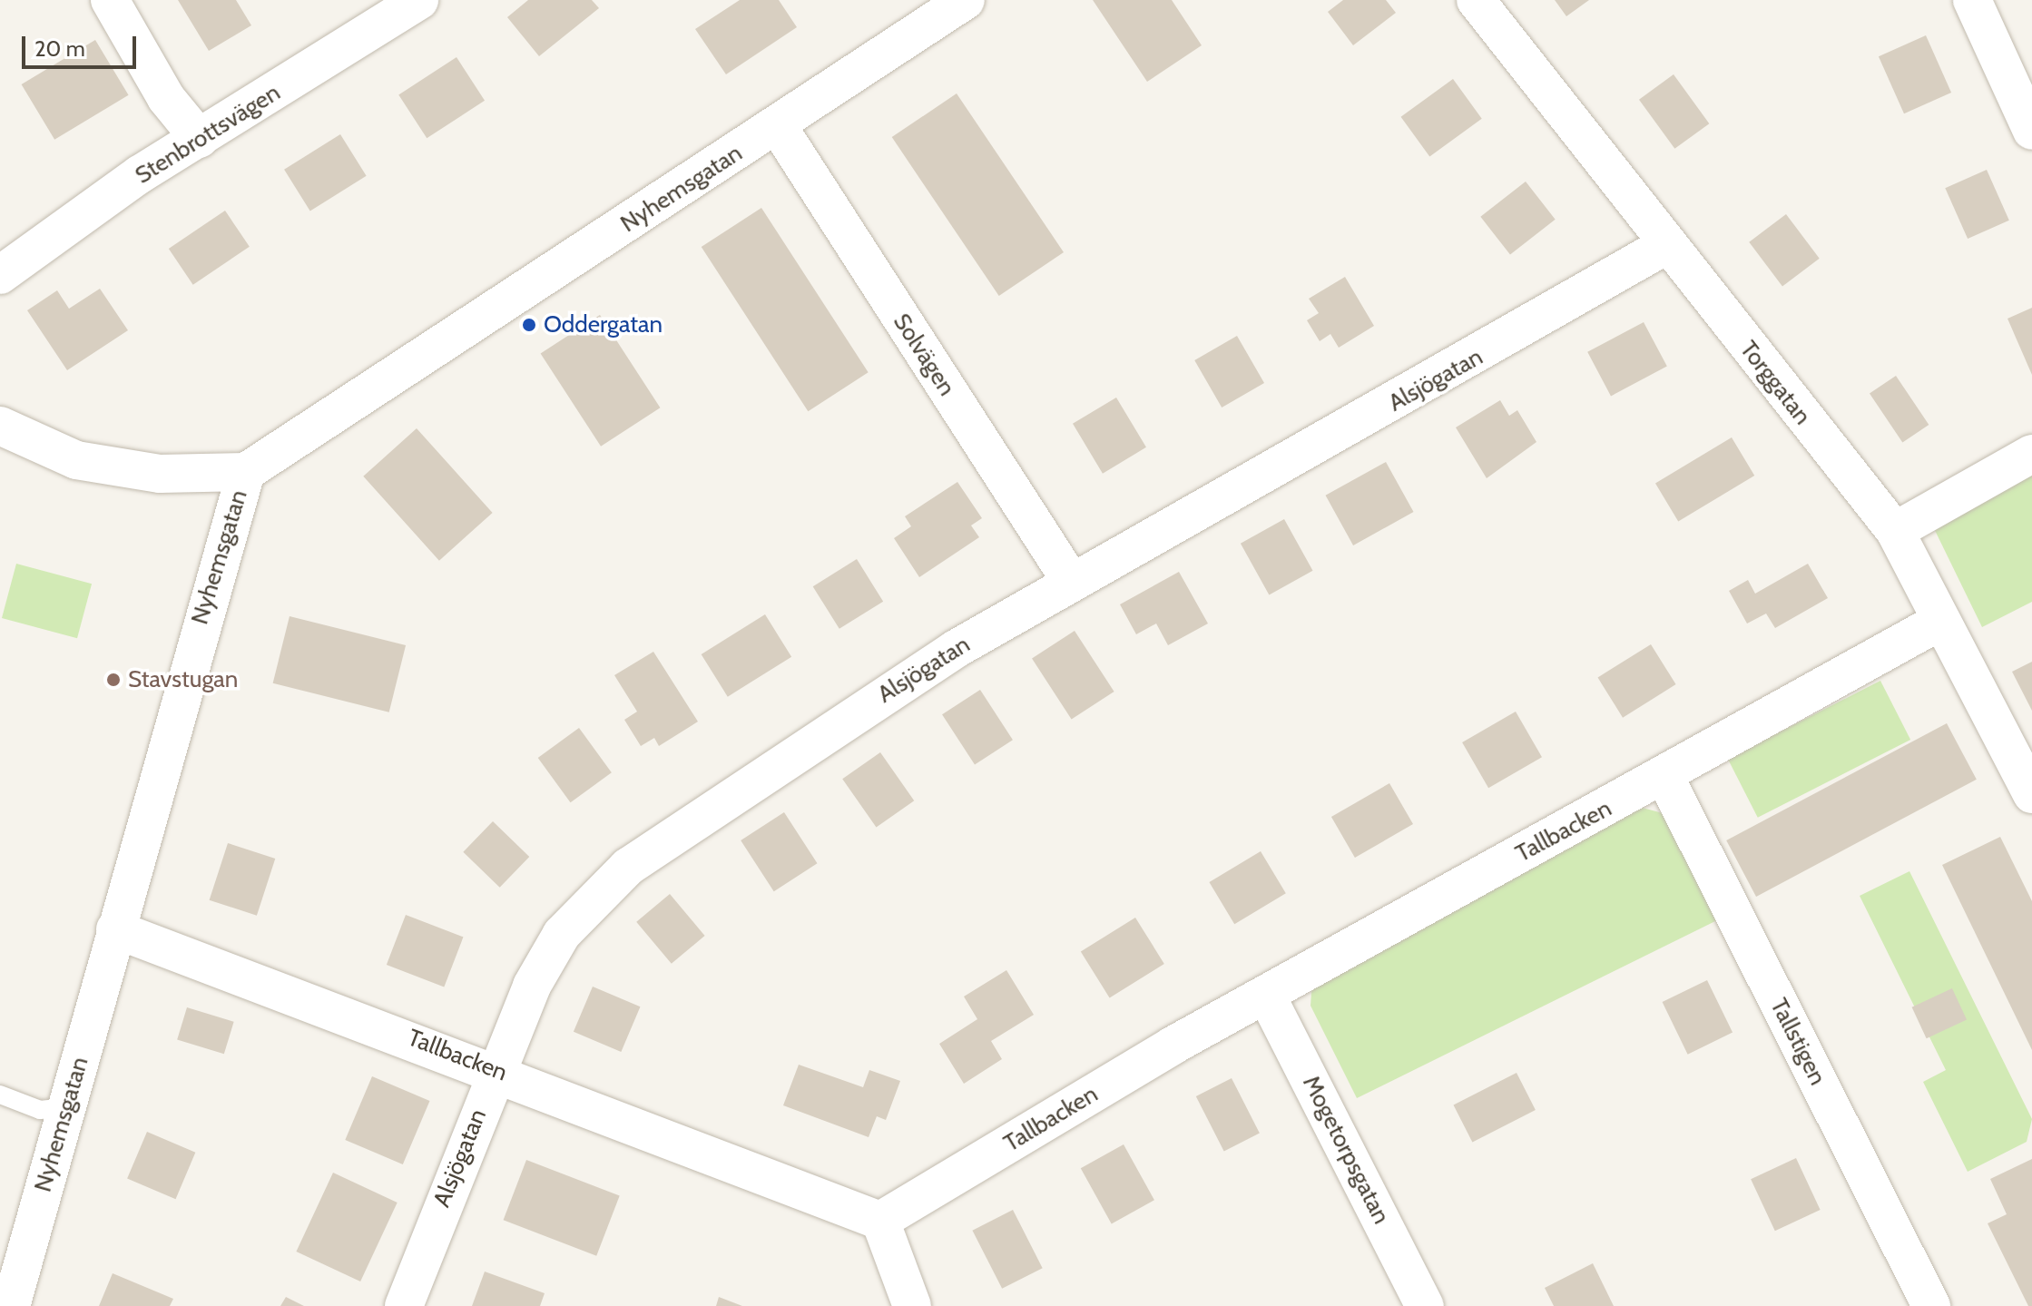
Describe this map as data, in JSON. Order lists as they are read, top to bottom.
{
  "streets": {
    "street": [
      "Stenbrottsvägen",
      "Nyhemsgatan",
      "Solvägen",
      "Alsjögatan",
      "Torggatan",
      "Tallbacken",
      "Tallstigen",
      "Mogetorpsgatan"
    ]
  },
  "crossings": [
    ["Nyhemsgatan", "Solvägen"],
    ["Nyhemsgatan", "Tallbacken"],
    ["Solvägen", "Alsjögatan"],
    ["Alsjögatan", "Torggatan"],
    ["Alsjögatan", "Tallbacken"],
    ["Torggatan", "Tallbacken"],
    ["Tallbacken", "Tallstigen"],
    ["Tallbacken", "Mogetorpsgatan"]
  ],
  "places": ["Oddergatan", "Stavstugan"],
  "scale_bar": "20 m"
}
